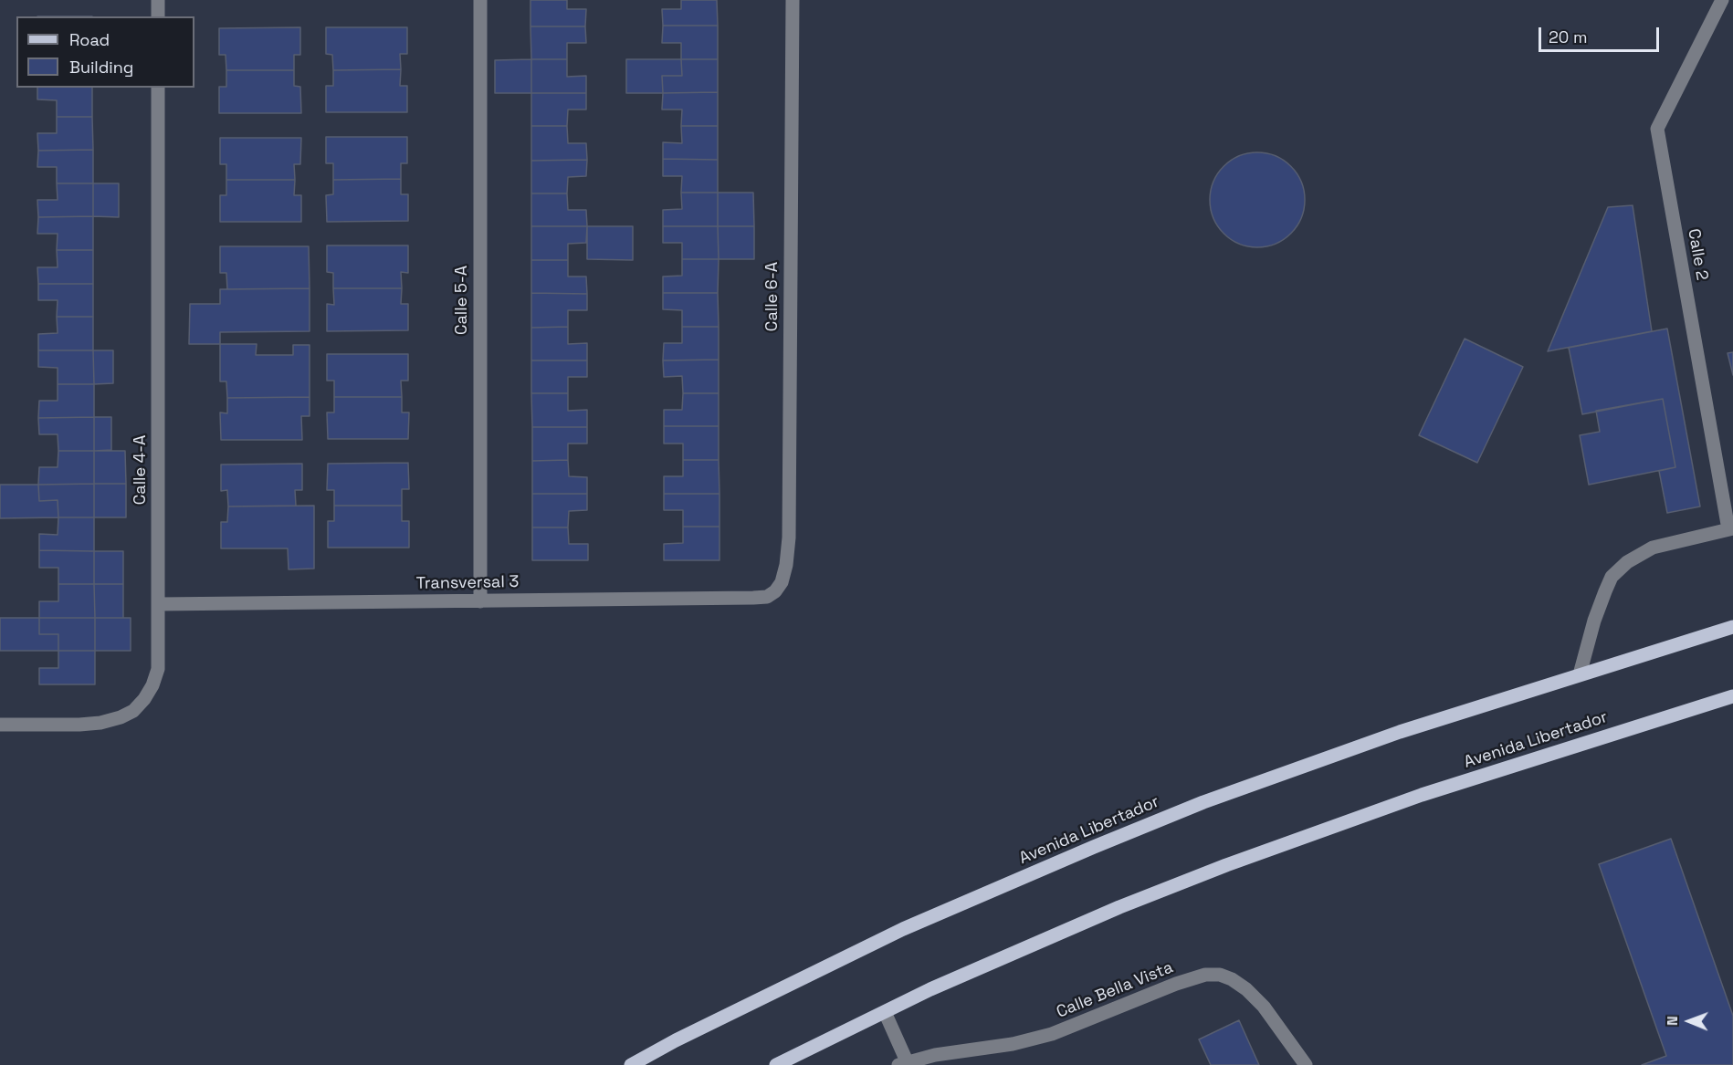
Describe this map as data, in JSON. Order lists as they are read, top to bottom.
{
  "streets": {
    "main road": ["Avenida Libertador"],
    "street": [
      "Calle 2",
      "Calle 6-A",
      "Calle 5-A",
      "Calle 4-A",
      "Transversal 3",
      "Calle Bella Vista"
    ]
  },
  "crossings": [
    ["Calle 6-A", "Transversal 3"],
    ["Calle 5-A", "Transversal 3"],
    ["Calle 4-A", "Transversal 3"]
  ],
  "legend": ["Road", "Building"],
  "scale_bar": "20 m",
  "north": "left"
}
